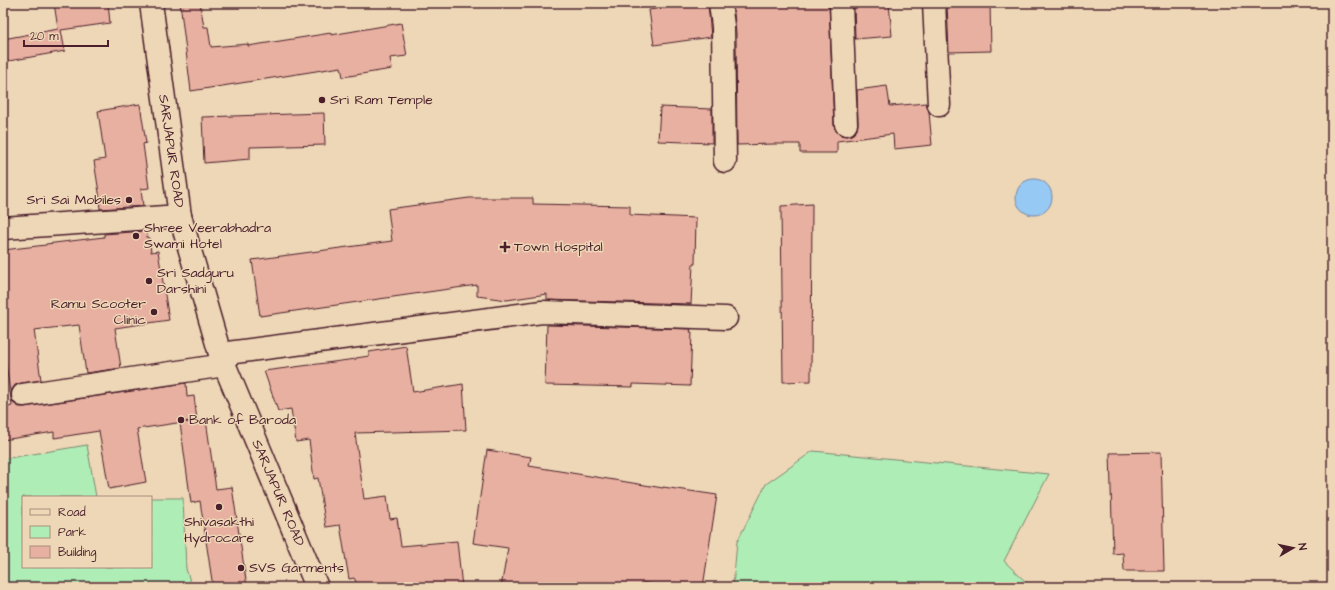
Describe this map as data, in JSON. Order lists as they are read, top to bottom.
{
  "streets": {
    "street": ["SARJAPUR ROAD"]
  },
  "places": {
    "other": [
      "Sri Ram Temple",
      "Sri Sai Mobiles",
      "Shree Veerabhadra Swami Hotel",
      "Sri Sadguru Darshini",
      "Ramu Scooter Clinic",
      "Bank of Baroda",
      "Shivasakthi Hydrocare",
      "SVS Garments"
    ],
    "health": ["Town Hospital"]
  },
  "legend": ["Road", "Park", "Building"],
  "scale_bar": "20 m",
  "north": "right"
}
